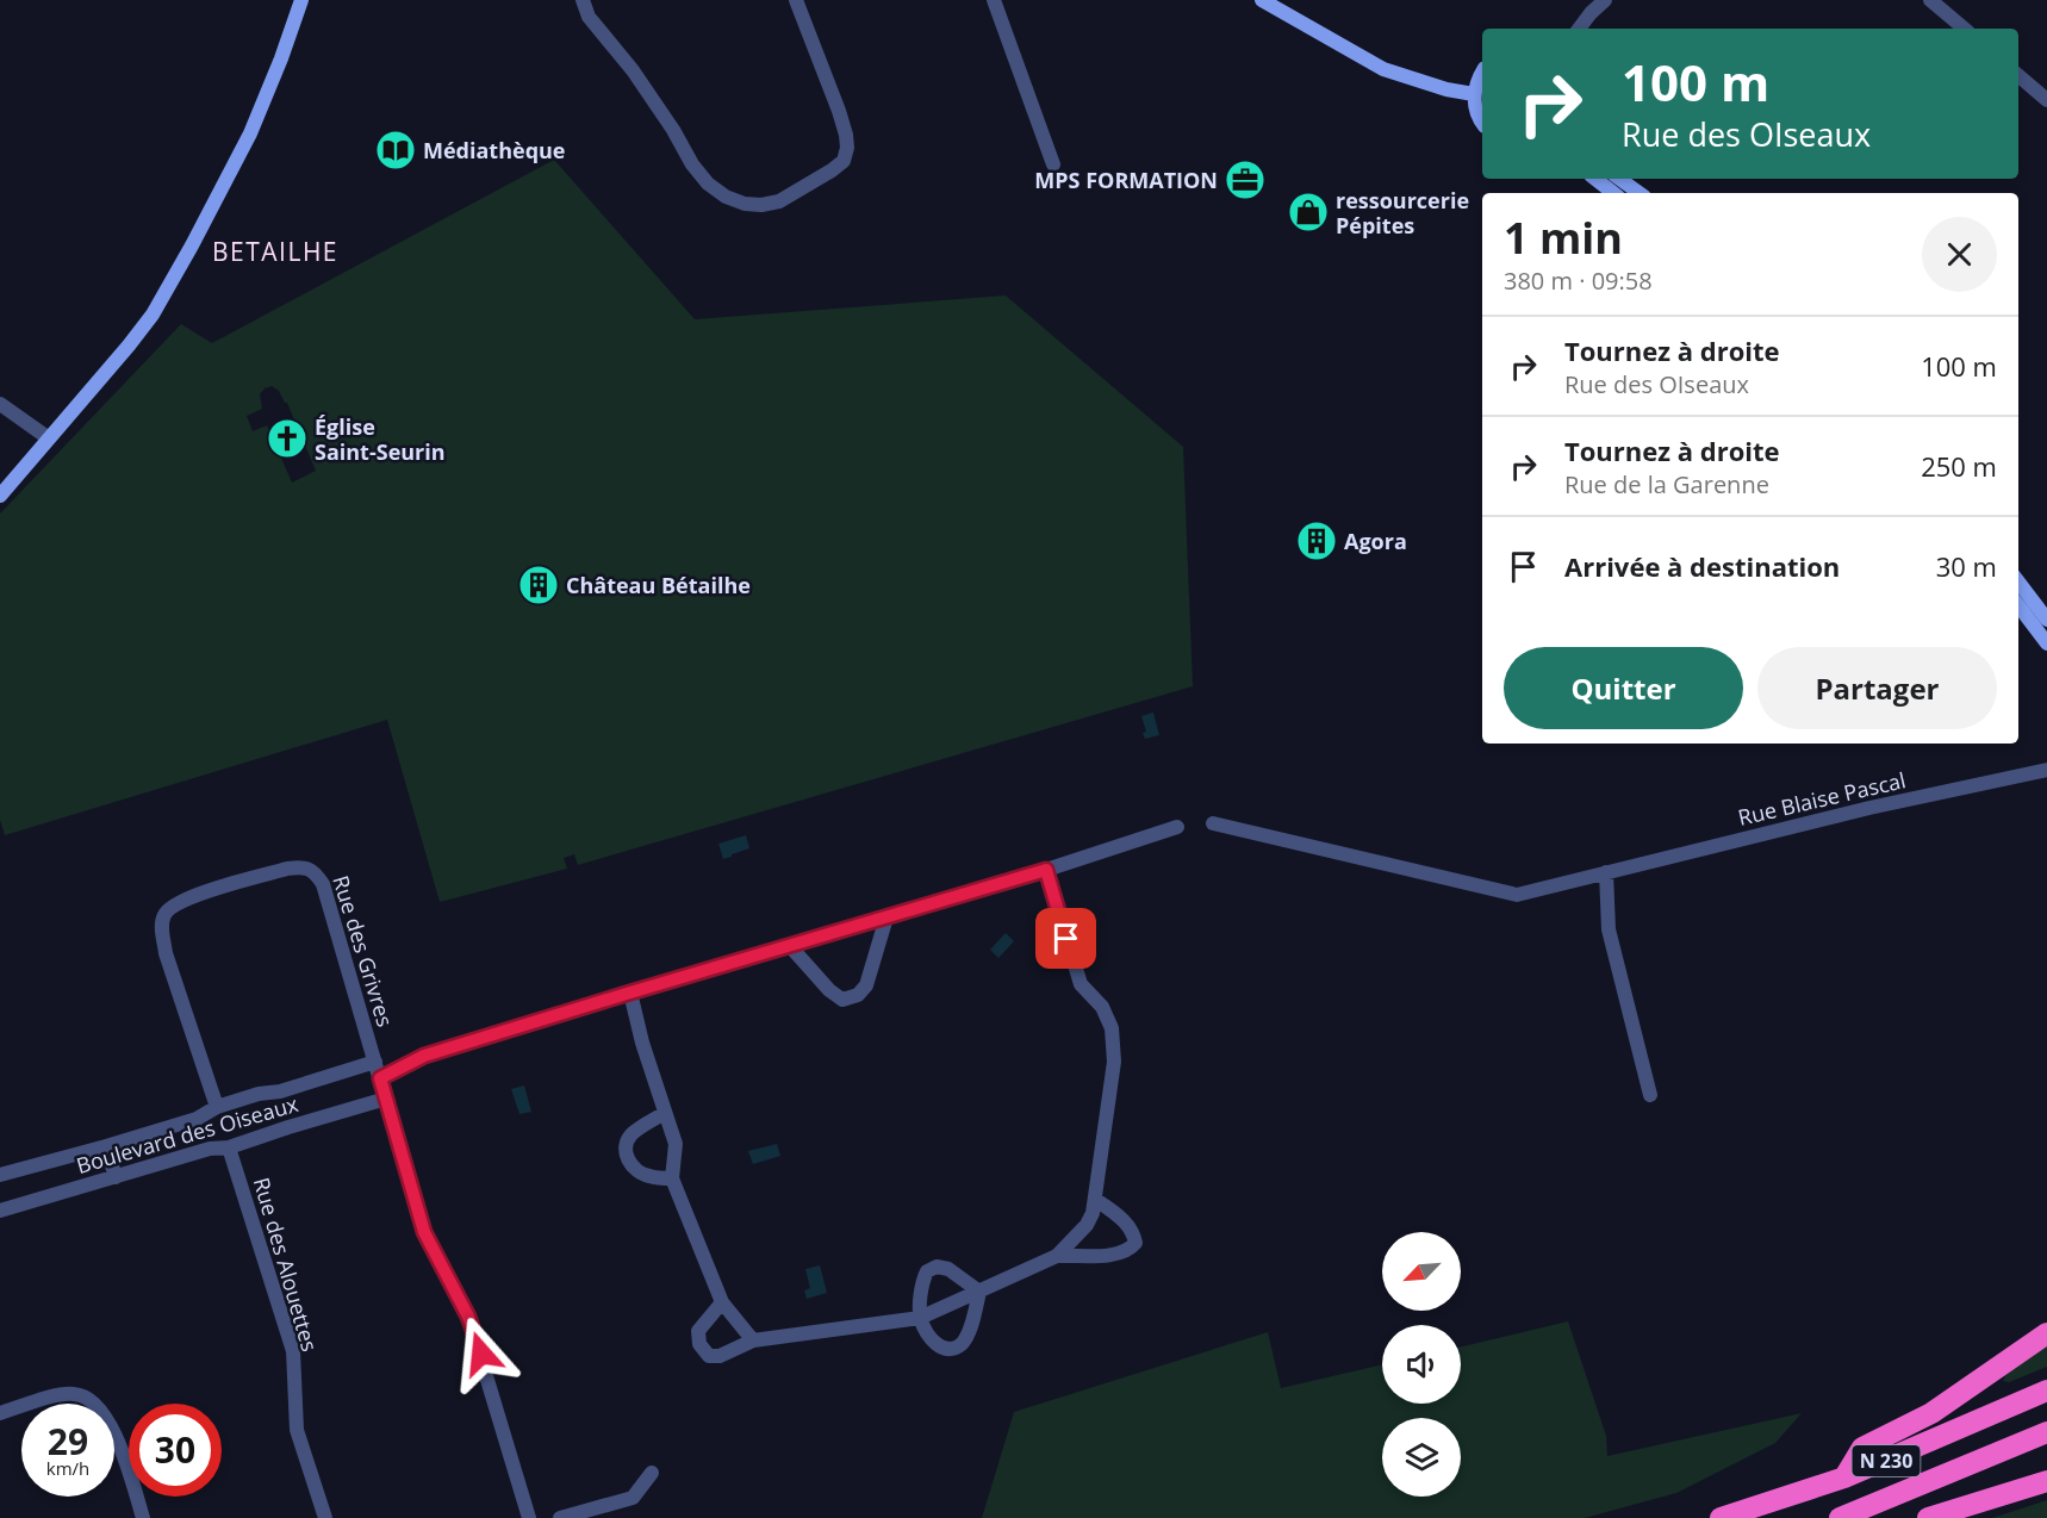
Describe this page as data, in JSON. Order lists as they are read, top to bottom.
{
  "streets": {
    "highway": ["N 230"],
    "street": [
      "Rue Blaise Pascal",
      "Rue des Grivres",
      "Boulevard des Oiseaux",
      "Rue des Alouettes"
    ]
  },
  "crossings": [
    ["Rue des Grivres", "Boulevard des Oiseaux"],
    ["Boulevard des Oiseaux", "Rue des Alouettes"]
  ],
  "districts": ["BETAILHE"],
  "places": {
    "library": ["Médiathèque"],
    "office": ["MPS FORMATION"],
    "shop": ["ressourcerie Pépites"],
    "church": ["Église Saint-Seurin"],
    "building": ["Agora", "Château Bétailhe"]
  },
  "north": "bottom left",
  "page": {
    "turn": ["100 m", "Rue des OIseaux"],
    "heading": ["1 min", "380 m · 09:58"],
    "list": [
      {
        "name": "Tournez à droite",
        "note": "Rue des OIseaux",
        "value": "100 m"
      },
      {
        "name": "Tournez à droite",
        "note": "Rue de la Garenne",
        "value": "250 m"
      },
      {
        "name": "Arrivée à destination",
        "value": "30 m"
      }
    ],
    "buttons": ["Quitter", "Partager"],
    "speed": "29 km/h",
    "limit": "30"
  }
}
